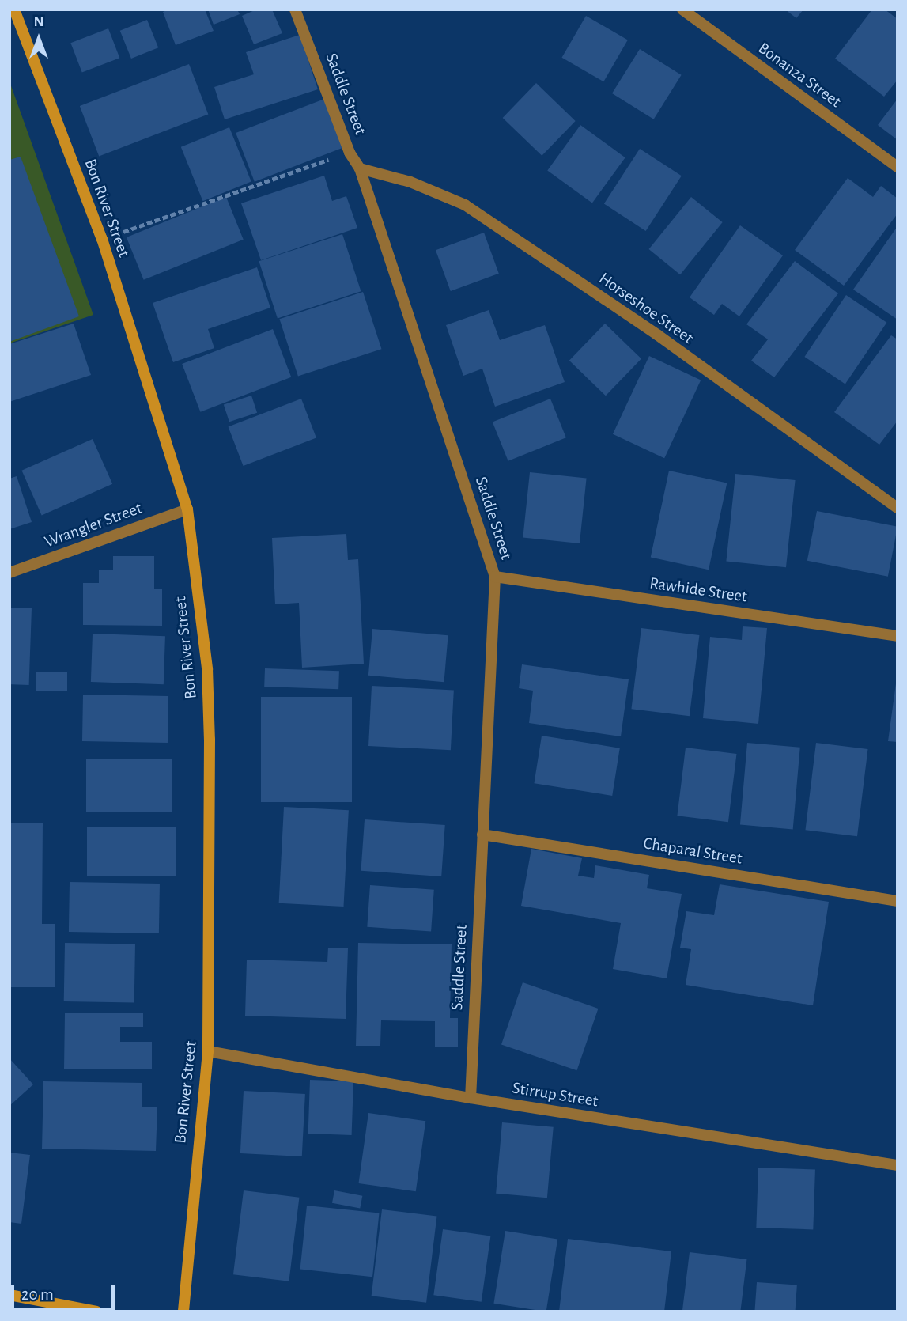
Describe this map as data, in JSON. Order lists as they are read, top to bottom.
{
  "streets": {
    "street": [
      "Bonanza Street",
      "Saddle Street",
      "Bon River Street",
      "Horseshoe Street",
      "Wrangler Street",
      "Rawhide Street",
      "Chaparal Street",
      "Stirrup Street"
    ]
  },
  "crossings": [
    ["Saddle Street", "Horseshoe Street"],
    ["Saddle Street", "Rawhide Street"],
    ["Saddle Street", "Chaparal Street"],
    ["Saddle Street", "Stirrup Street"],
    ["Bon River Street", "Wrangler Street"],
    ["Bon River Street", "Stirrup Street"]
  ],
  "scale_bar": "20 m",
  "north": "top"
}
